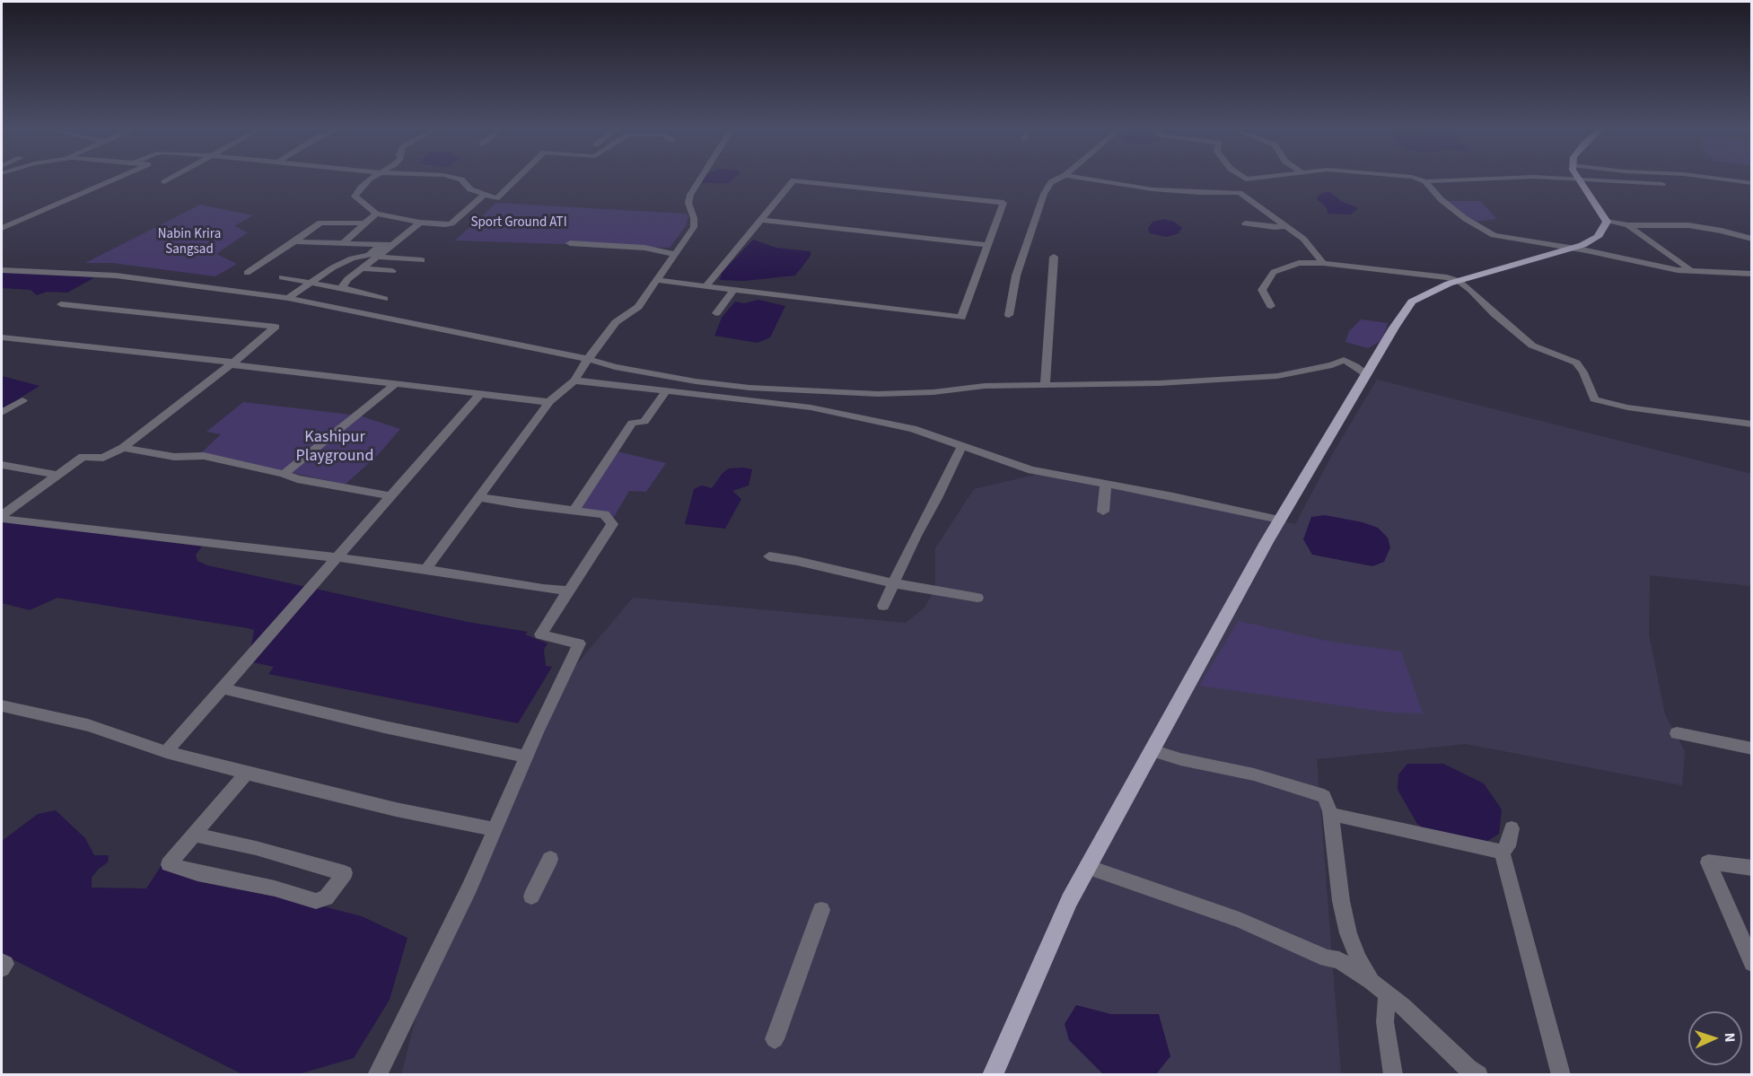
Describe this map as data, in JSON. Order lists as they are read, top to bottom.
{
  "parks": ["Sport Ground ATI", "Nabin Krira Sangsad", "Kashipur Playground"],
  "north": "right"
}
